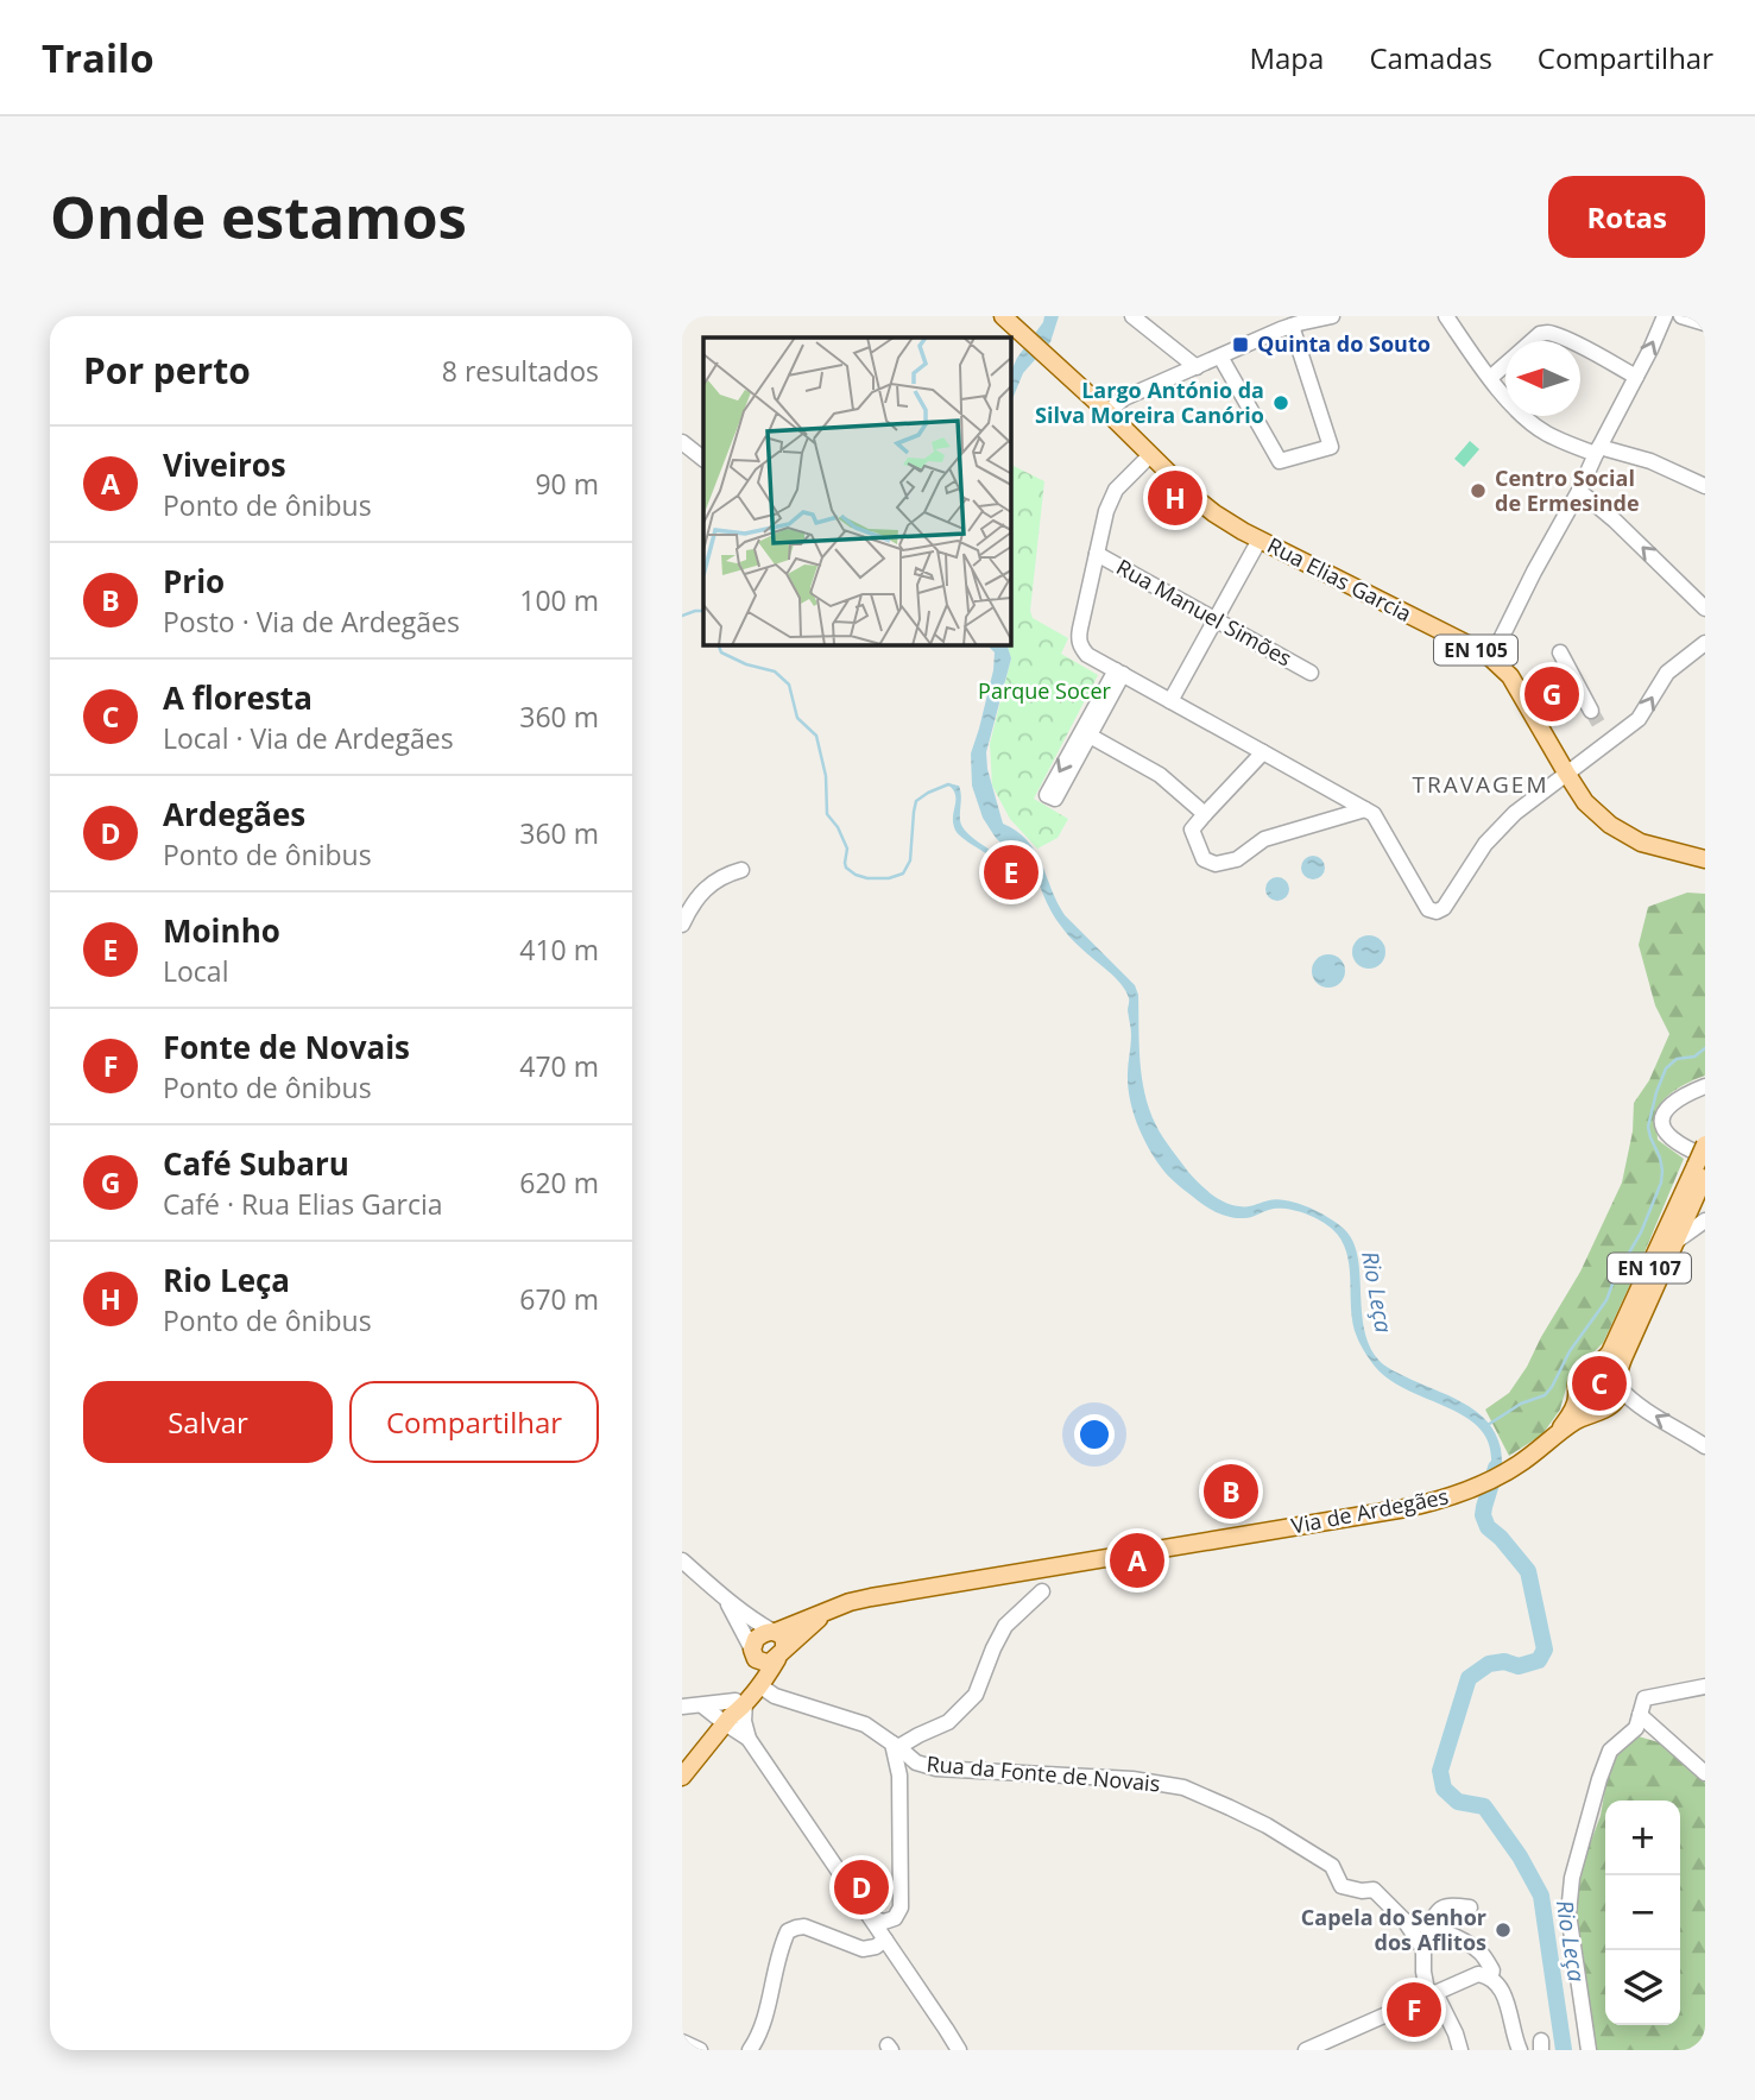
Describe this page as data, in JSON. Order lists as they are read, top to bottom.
{
  "streets": {
    "main road": [
      "Rua Elias Garcia",
      "EN 105",
      "EN 107",
      "Via de Ardegães"
    ],
    "street": ["Rua Manuel Simões", "Rua da Fonte de Novais"]
  },
  "crossings": [
    ["EN 107", "Via de Ardegães"]
  ],
  "districts": ["TRAVAGEM"],
  "water": ["Rio Leça"],
  "parks": ["Parque Socer"],
  "places": {
    "transit": ["Quinta do Souto"],
    "other": ["Largo António da Silva Moreira Canório", "Centro Social de Ermesinde", "Capela do Senhor dos Aflitos"]
  },
  "north": "left",
  "page": {
    "header": "Trailo",
    "nav": ["Mapa", "Camadas", "Compartilhar"],
    "buttons": [
      "Rotas",
      ["Salvar", "Compartilhar"]
    ],
    "title": "Onde estamos",
    "heading": ["Por perto", "8 resultados"],
    "list": [
      {
        "mark": "A",
        "name": "Viveiros",
        "note": "Ponto de ônibus",
        "value": "90 m"
      },
      {
        "mark": "B",
        "name": "Prio",
        "note": "Posto · Via de Ardegães",
        "value": "100 m"
      },
      {
        "mark": "C",
        "name": "A floresta",
        "note": "Local · Via de Ardegães",
        "value": "360 m"
      },
      {
        "mark": "D",
        "name": "Ardegães",
        "note": "Ponto de ônibus",
        "value": "360 m"
      },
      {
        "mark": "E",
        "name": "Moinho",
        "note": "Local",
        "value": "410 m"
      },
      {
        "mark": "F",
        "name": "Fonte de Novais",
        "note": "Ponto de ônibus",
        "value": "470 m"
      },
      {
        "mark": "G",
        "name": "Café Subaru",
        "note": "Café · Rua Elias Garcia",
        "value": "620 m"
      },
      {
        "mark": "H",
        "name": "Rio Leça",
        "note": "Ponto de ônibus",
        "value": "670 m"
      }
    ],
    "pins": [
      "H",
      "G",
      "E",
      "C",
      "B",
      "A",
      "D",
      "F"
    ],
    "map_buttons": ["+", "−"]
  }
}
